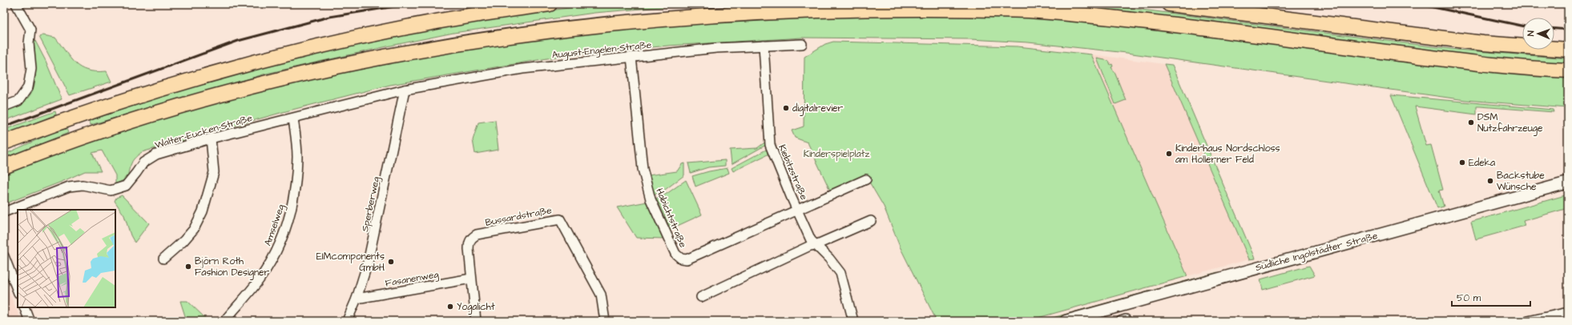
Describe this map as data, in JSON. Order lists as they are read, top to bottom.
{
  "streets": {
    "street": [
      "August-Engelen-Straße",
      "Walter-Eucken-Straße",
      "Kiebitzstraße",
      "Sperberweg",
      "Bussardstraße",
      "Habichtstraße",
      "Amselweg",
      "Südliche Ingolstädter Straße",
      "Fasanenweg"
    ]
  },
  "crossings": [
    ["August-Engelen-Straße", "Walter-Eucken-Straße"],
    ["August-Engelen-Straße", "Kiebitzstraße"],
    ["August-Engelen-Straße", "Sperberweg"],
    ["August-Engelen-Straße", "Habichtstraße"],
    ["Walter-Eucken-Straße", "Sperberweg"],
    ["Walter-Eucken-Straße", "Amselweg"],
    ["Kiebitzstraße", "Habichtstraße"],
    ["Sperberweg", "Fasanenweg"],
    ["Bussardstraße", "Fasanenweg"]
  ],
  "parks": ["Kinderspielplatz"],
  "places": [
    "digitalrevier",
    "DSM Nutzfahrzeuge",
    "Kinderhaus Nordschloss am Hollerner Feld",
    "Edeka",
    "Backstube Wünsche",
    "EIMcomponents GmbH",
    "Björn Roth Fashion Designer",
    "Yogalicht"
  ],
  "scale_bar": "50 m",
  "north": "left"
}
